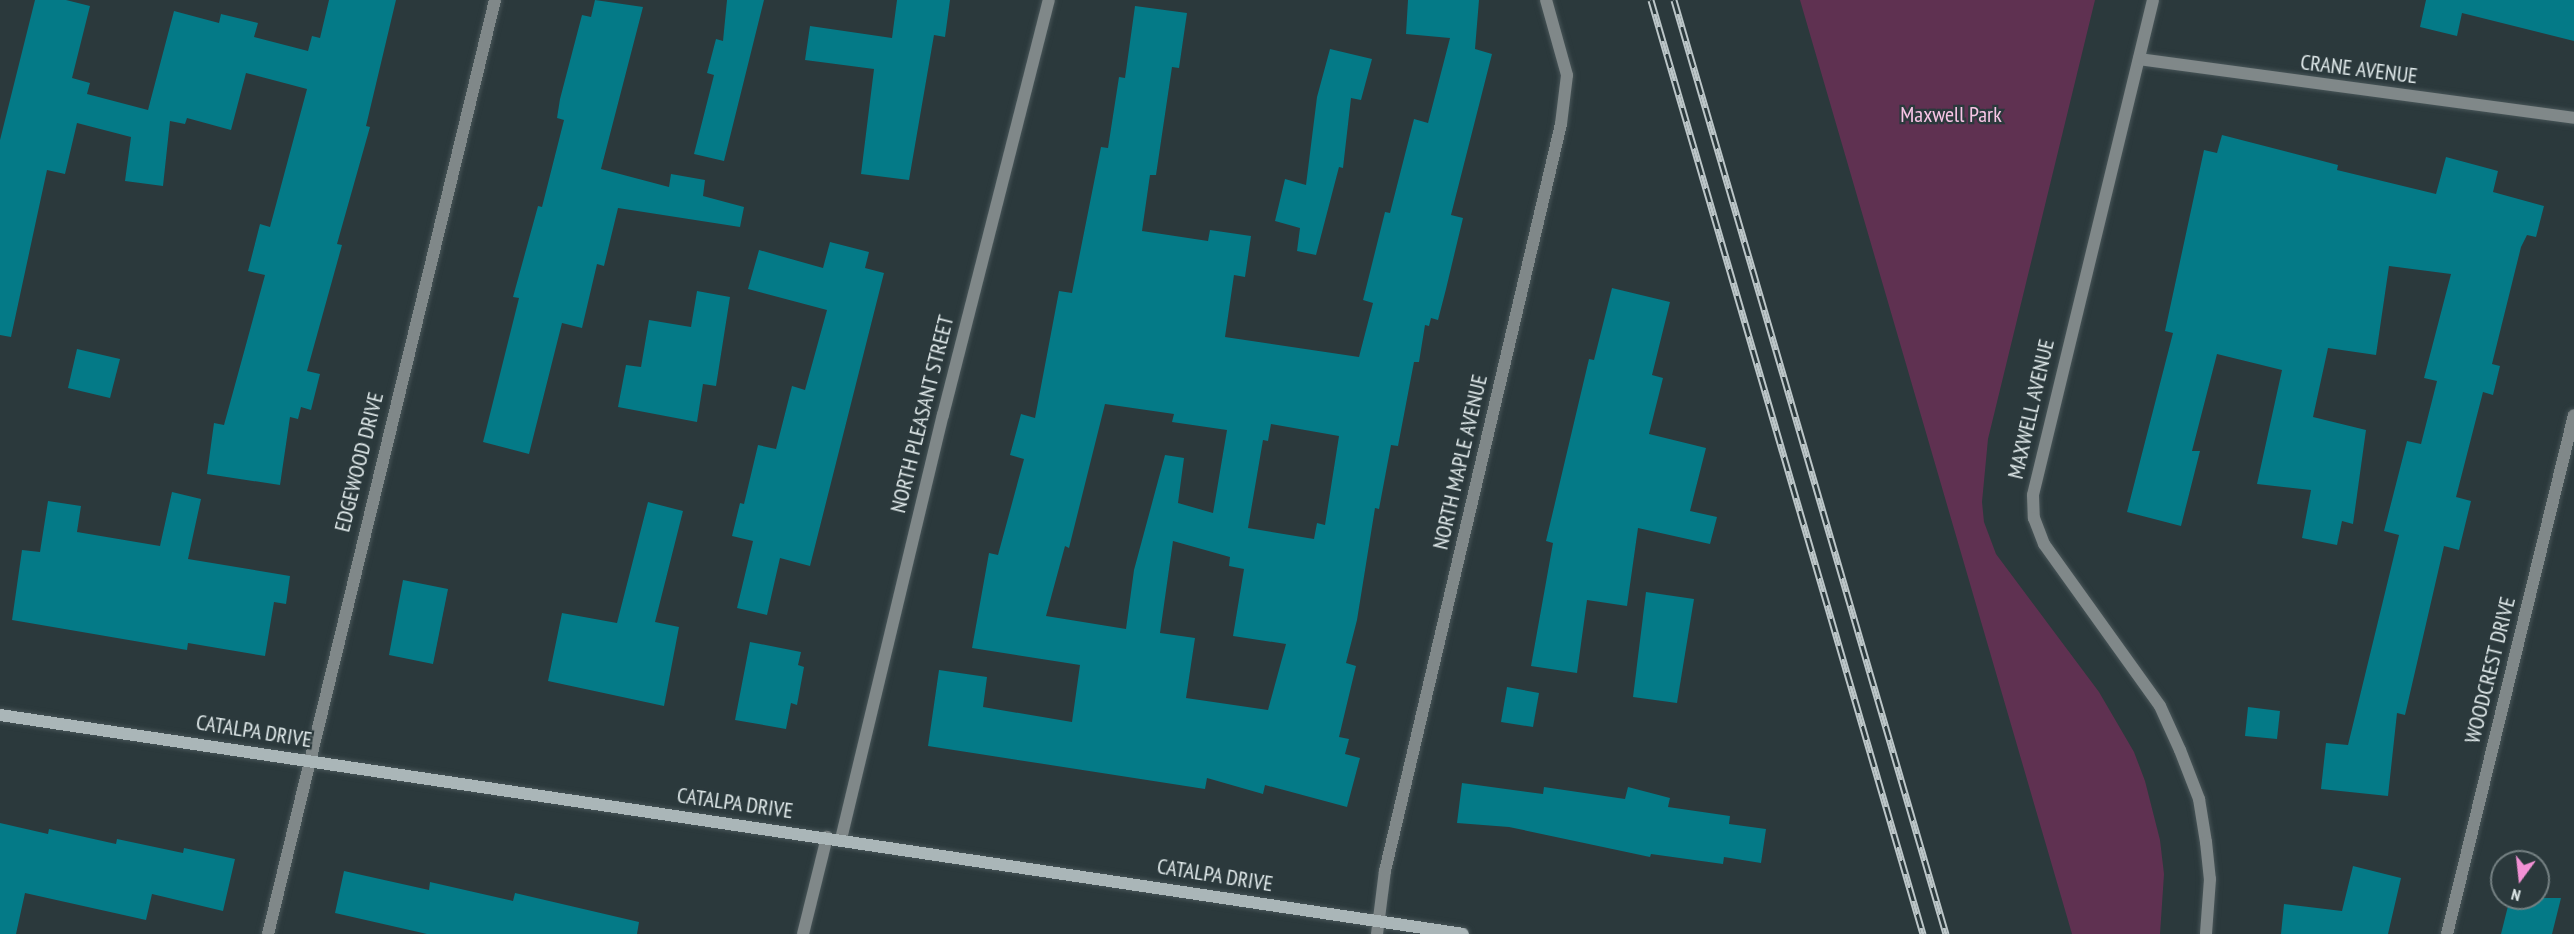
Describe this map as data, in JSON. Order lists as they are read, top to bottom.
{
  "streets": {
    "street": [
      "CRANE AVENUE",
      "MAXWELL AVENUE",
      "NORTH PLEASANT STREET",
      "EDGEWOOD DRIVE",
      "NORTH MAPLE AVENUE",
      "WOODCREST DRIVE",
      "CATALPA DRIVE"
    ]
  },
  "crossings": [
    ["CRANE AVENUE", "MAXWELL AVENUE"],
    ["NORTH PLEASANT STREET", "CATALPA DRIVE"],
    ["EDGEWOOD DRIVE", "CATALPA DRIVE"],
    ["NORTH MAPLE AVENUE", "CATALPA DRIVE"]
  ],
  "parks": ["Maxwell Park"],
  "north": "bottom"
}
